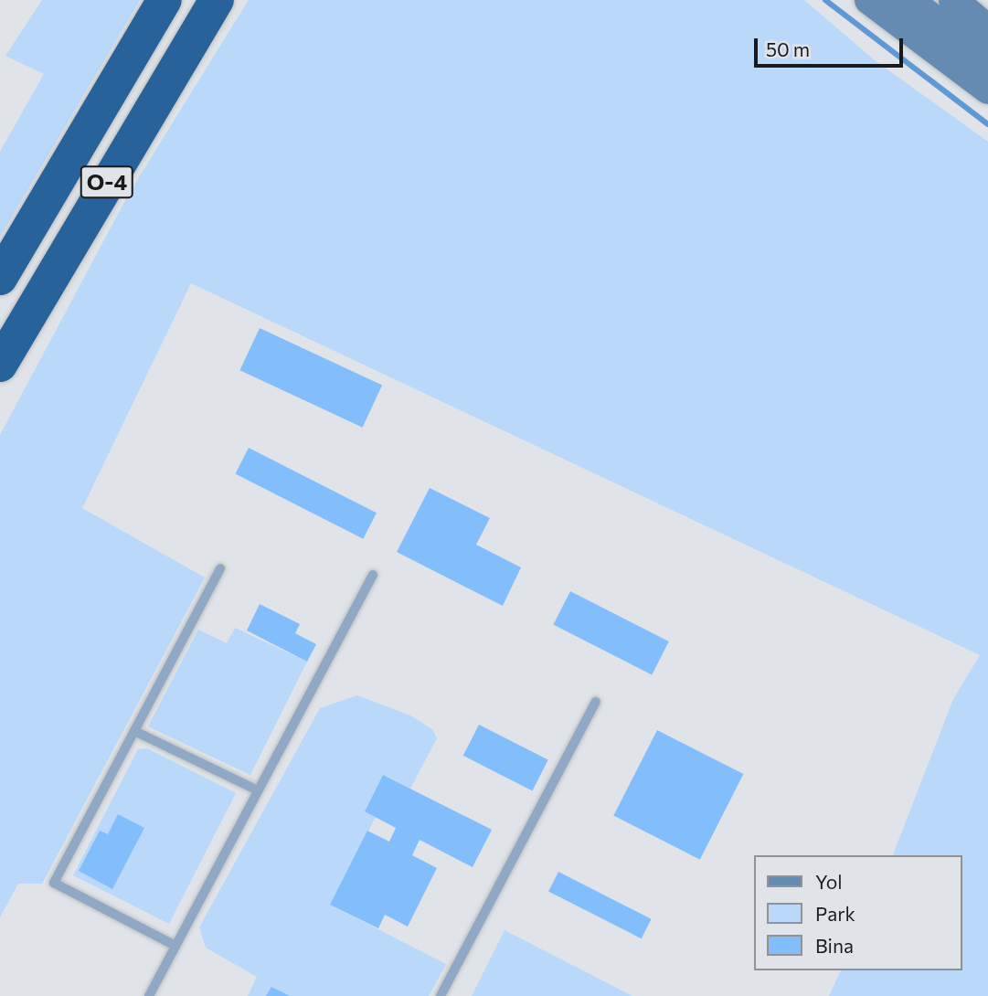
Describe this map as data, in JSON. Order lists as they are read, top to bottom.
{
  "streets": {
    "highway": ["O-4"]
  },
  "legend": ["Yol", "Park", "Bina"],
  "scale_bar": "50 m"
}
